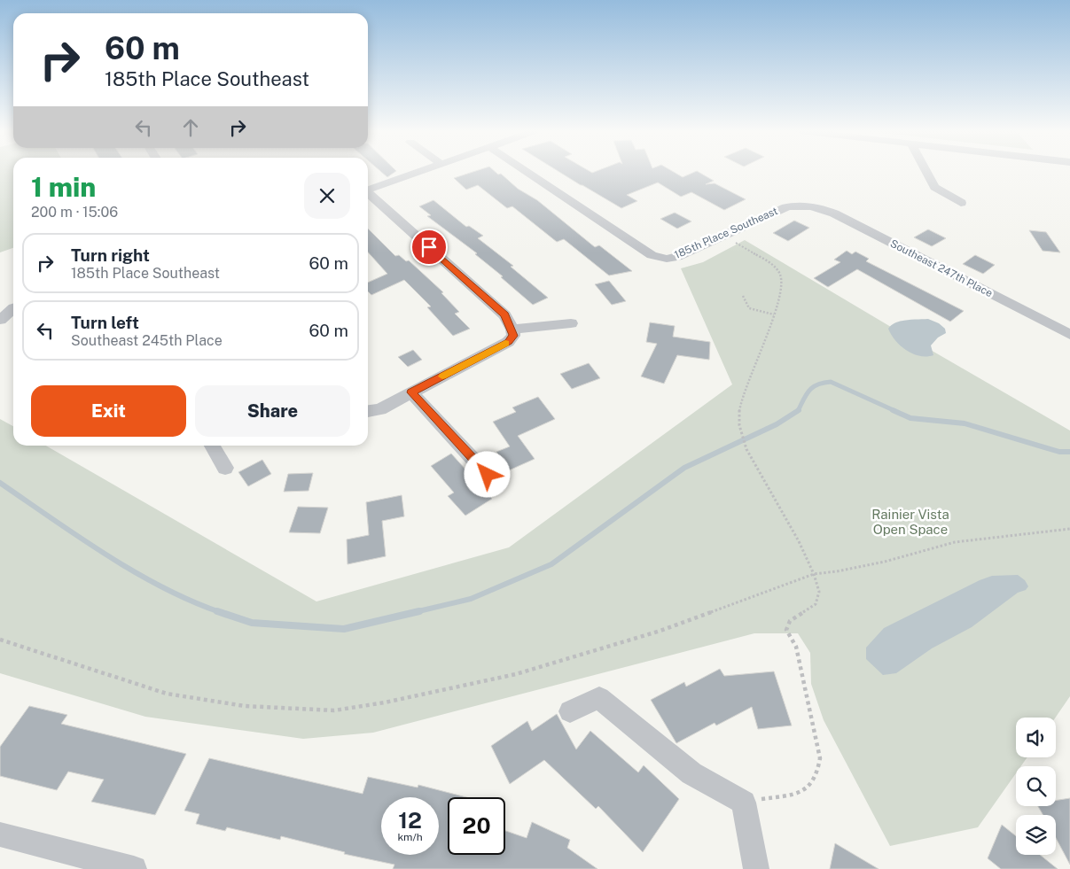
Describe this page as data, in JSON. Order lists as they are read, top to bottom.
{
  "streets": {
    "street": ["185th Place Southeast", "Southeast 247th Place"]
  },
  "crossings": [
    ["185th Place Southeast", "Southeast 247th Place"]
  ],
  "parks": ["Rainier Vista Open Space"],
  "page": {
    "turn": ["60 m", "185th Place Southeast"],
    "heading": ["1 min", "200 m · 15:06"],
    "list": [
      {
        "name": "Turn right",
        "note": "185th Place Southeast",
        "value": "60 m"
      },
      {
        "name": "Turn left",
        "note": "Southeast 245th Place",
        "value": "60 m"
      }
    ],
    "buttons": ["Exit", "Share"],
    "speed": "12 km/h",
    "limit": "20"
  }
}
